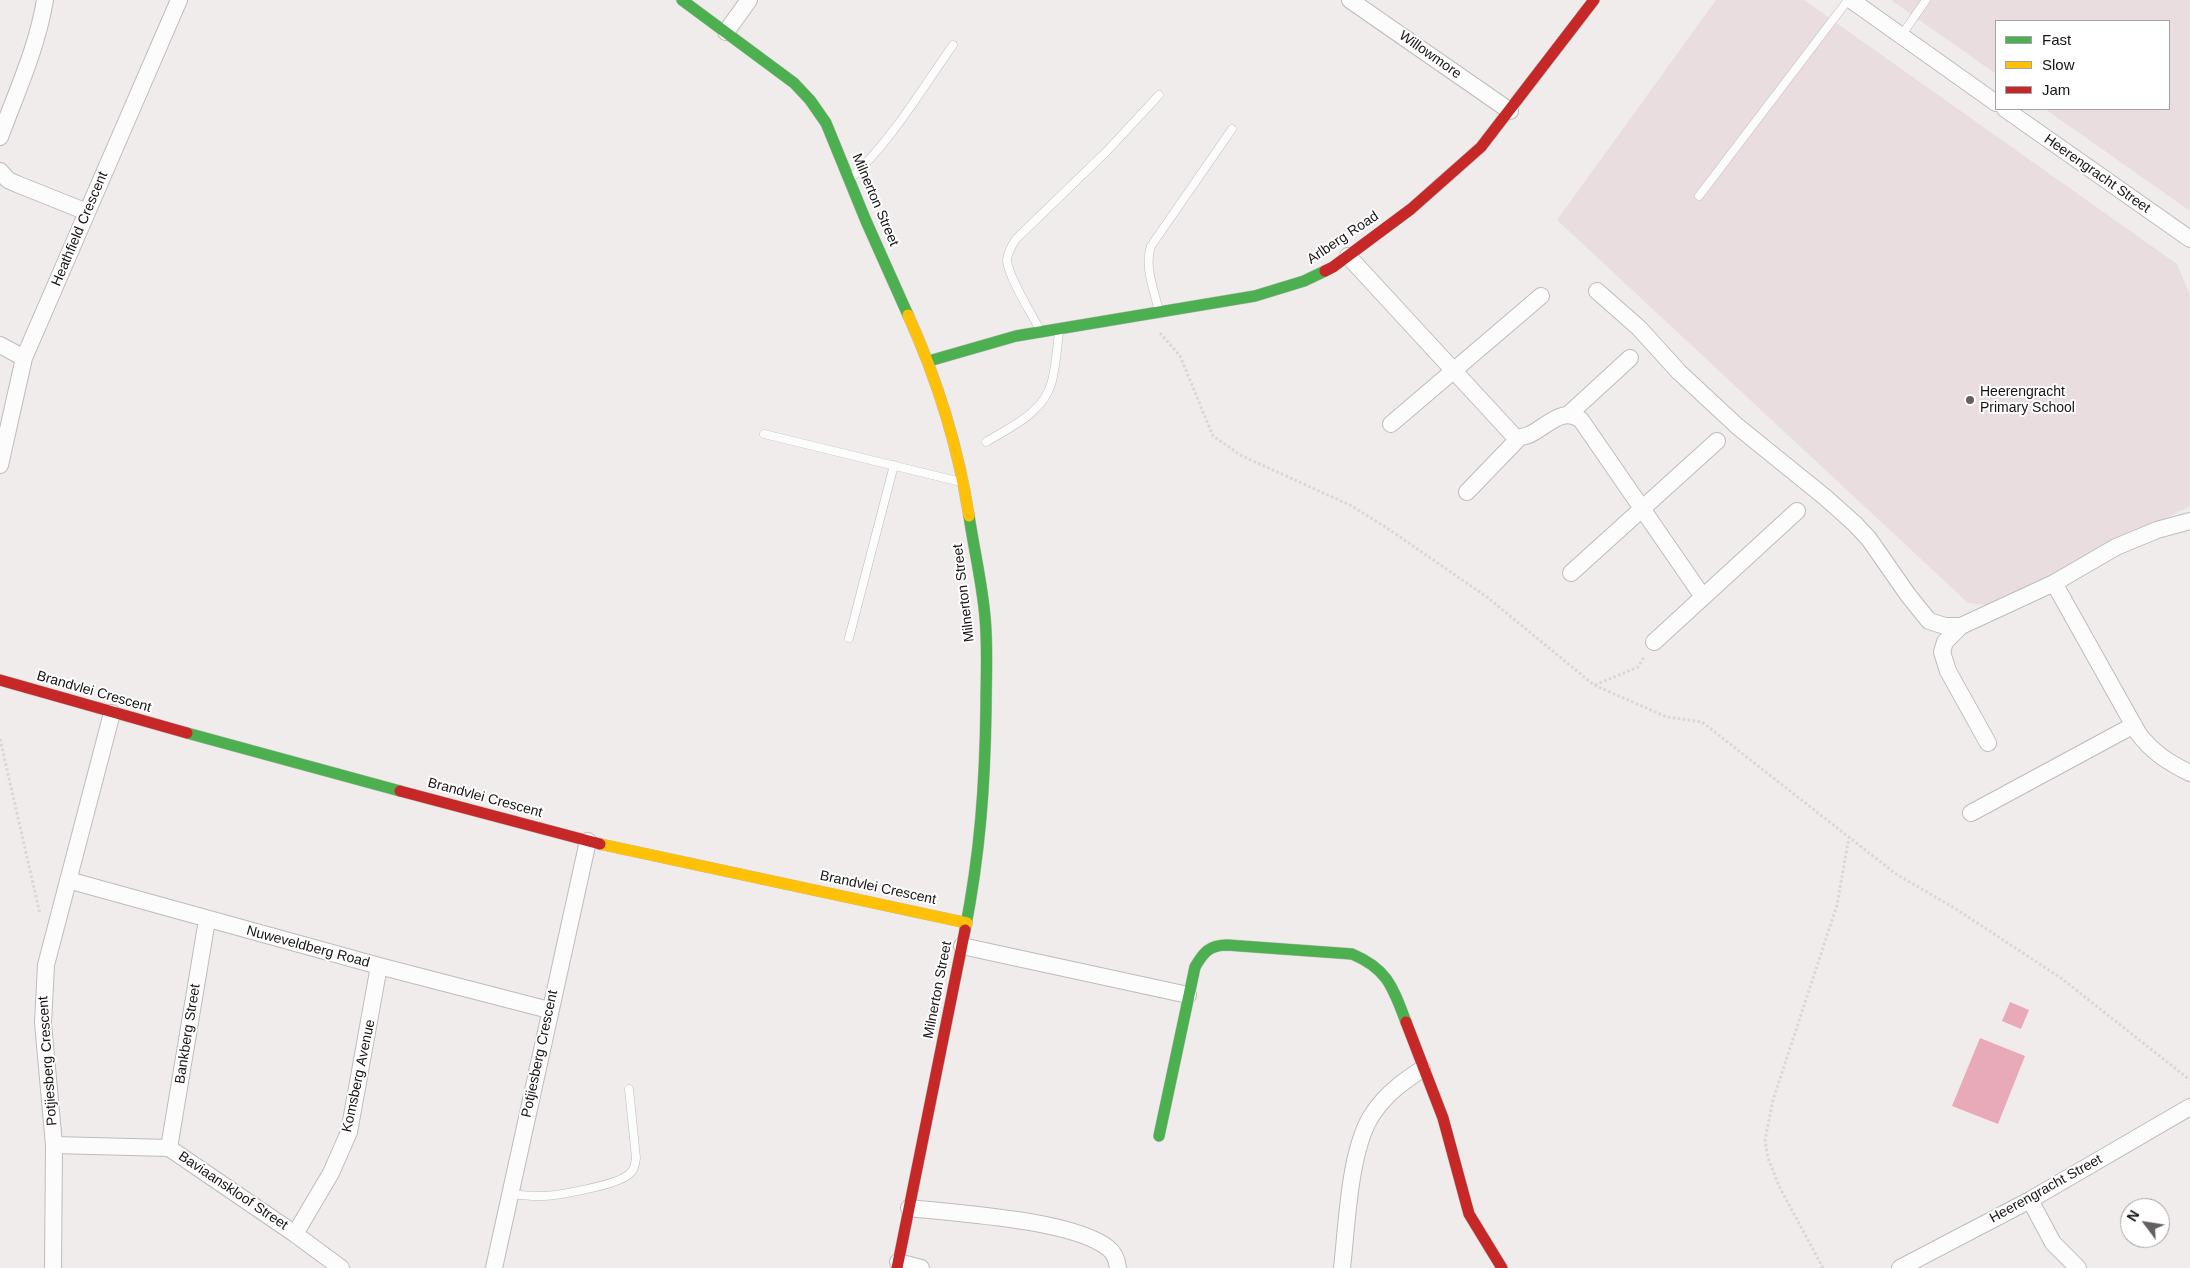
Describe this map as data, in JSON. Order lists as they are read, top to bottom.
{
  "streets": {
    "street": [
      "Willowmore",
      "Heerengracht Street",
      "Milnerton Street",
      "Heathfield Crescent",
      "Arlberg Road",
      "Brandvlei Crescent",
      "Nuweveldberg Road",
      "Bankberg Street",
      "Potjiesberg Crescent",
      "Komsberg Avenue",
      "Baviaanskloof Street"
    ]
  },
  "crossings": [
    ["Willowmore", "Arlberg Road"],
    ["Milnerton Street", "Arlberg Road"],
    ["Milnerton Street", "Brandvlei Crescent"],
    ["Brandvlei Crescent", "Potjiesberg Crescent"],
    ["Nuweveldberg Road", "Bankberg Street"],
    ["Nuweveldberg Road", "Potjiesberg Crescent"],
    ["Nuweveldberg Road", "Komsberg Avenue"],
    ["Bankberg Street", "Baviaanskloof Street"],
    ["Potjiesberg Crescent", "Baviaanskloof Street"],
    ["Komsberg Avenue", "Baviaanskloof Street"]
  ],
  "places": ["Heerengracht Primary School"],
  "legend": ["Fast", "Slow", "Jam"],
  "north": "top left"
}
